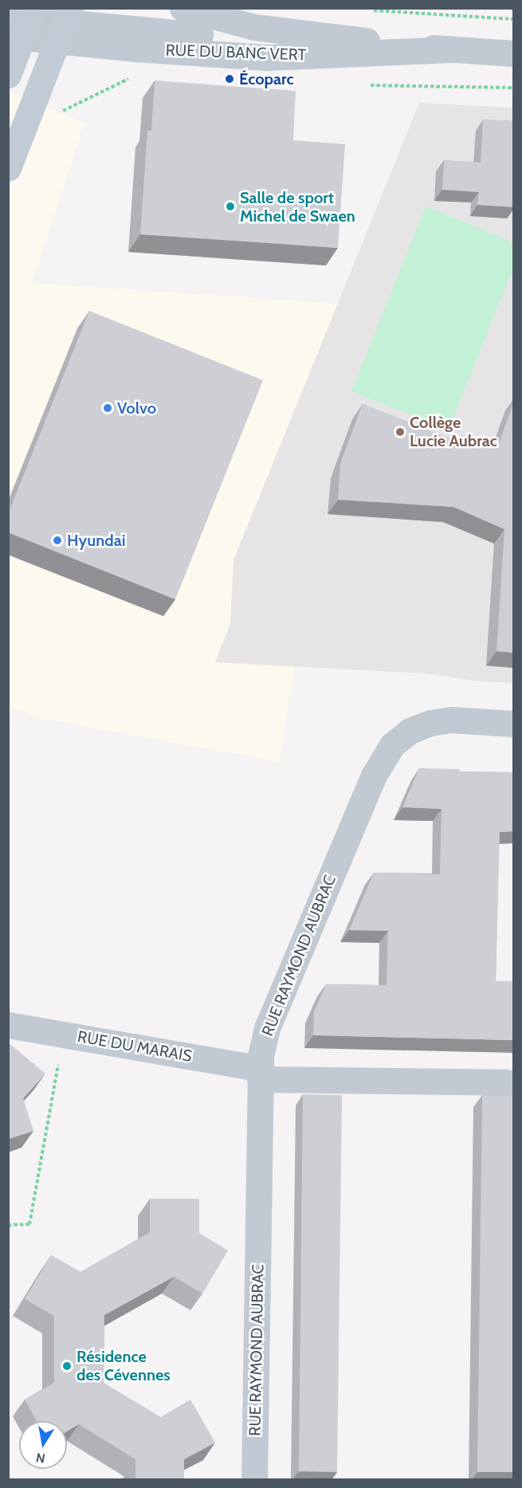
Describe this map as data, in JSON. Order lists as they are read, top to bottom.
{
  "streets": {
    "street": ["RUE DU BANC VERT", "RUE RAYMOND AUBRAC", "RUE DU MARAIS"]
  },
  "crossings": [
    ["RUE RAYMOND AUBRAC", "RUE DU MARAIS"]
  ],
  "places": [
    "Écoparc",
    "Salle de sport Michel de Swaen",
    "Volvo",
    "Collège Lucie Aubrac",
    "Hyundai",
    "Résidence des Cévennes"
  ],
  "north": "bottom"
}
